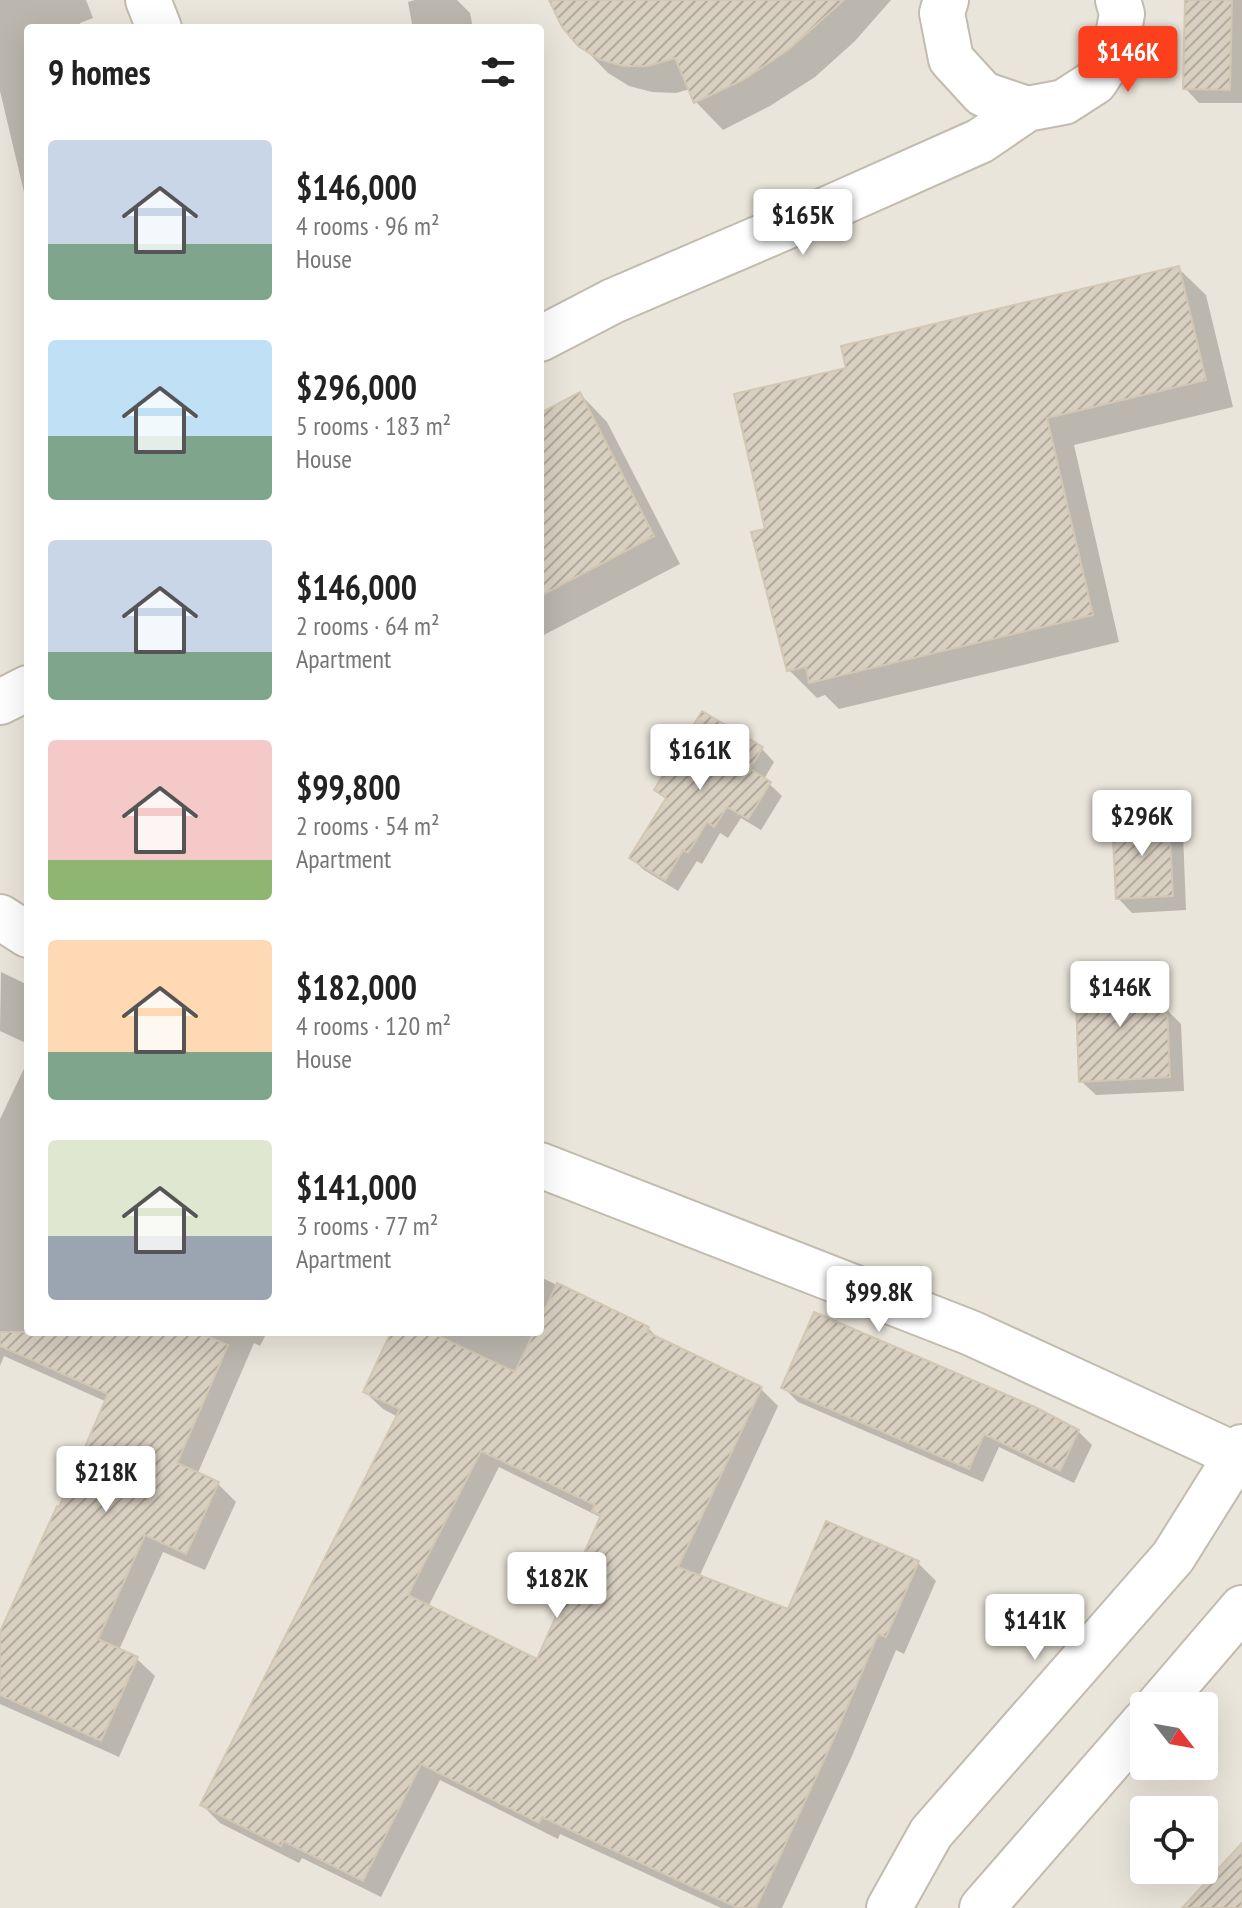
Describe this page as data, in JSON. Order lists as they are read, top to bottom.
{
  "north": "bottom right",
  "page": {
    "heading": "9 homes",
    "price": [
      "$146K",
      "$165K",
      "$161K",
      "$296K",
      "$146K",
      "$99.8K",
      "$218K",
      "$182K",
      "$141K"
    ],
    "list": [
      {
        "name": "$146,000",
        "note": "4 rooms · 96 m² · House"
      },
      {
        "name": "$296,000",
        "note": "5 rooms · 183 m² · House"
      },
      {
        "name": "$146,000",
        "note": "2 rooms · 64 m² · Apartment"
      },
      {
        "name": "$99,800",
        "note": "2 rooms · 54 m² · Apartment"
      },
      {
        "name": "$182,000",
        "note": "4 rooms · 120 m² · House"
      },
      {
        "name": "$141,000",
        "note": "3 rooms · 77 m² · Apartment"
      }
    ]
  }
}
